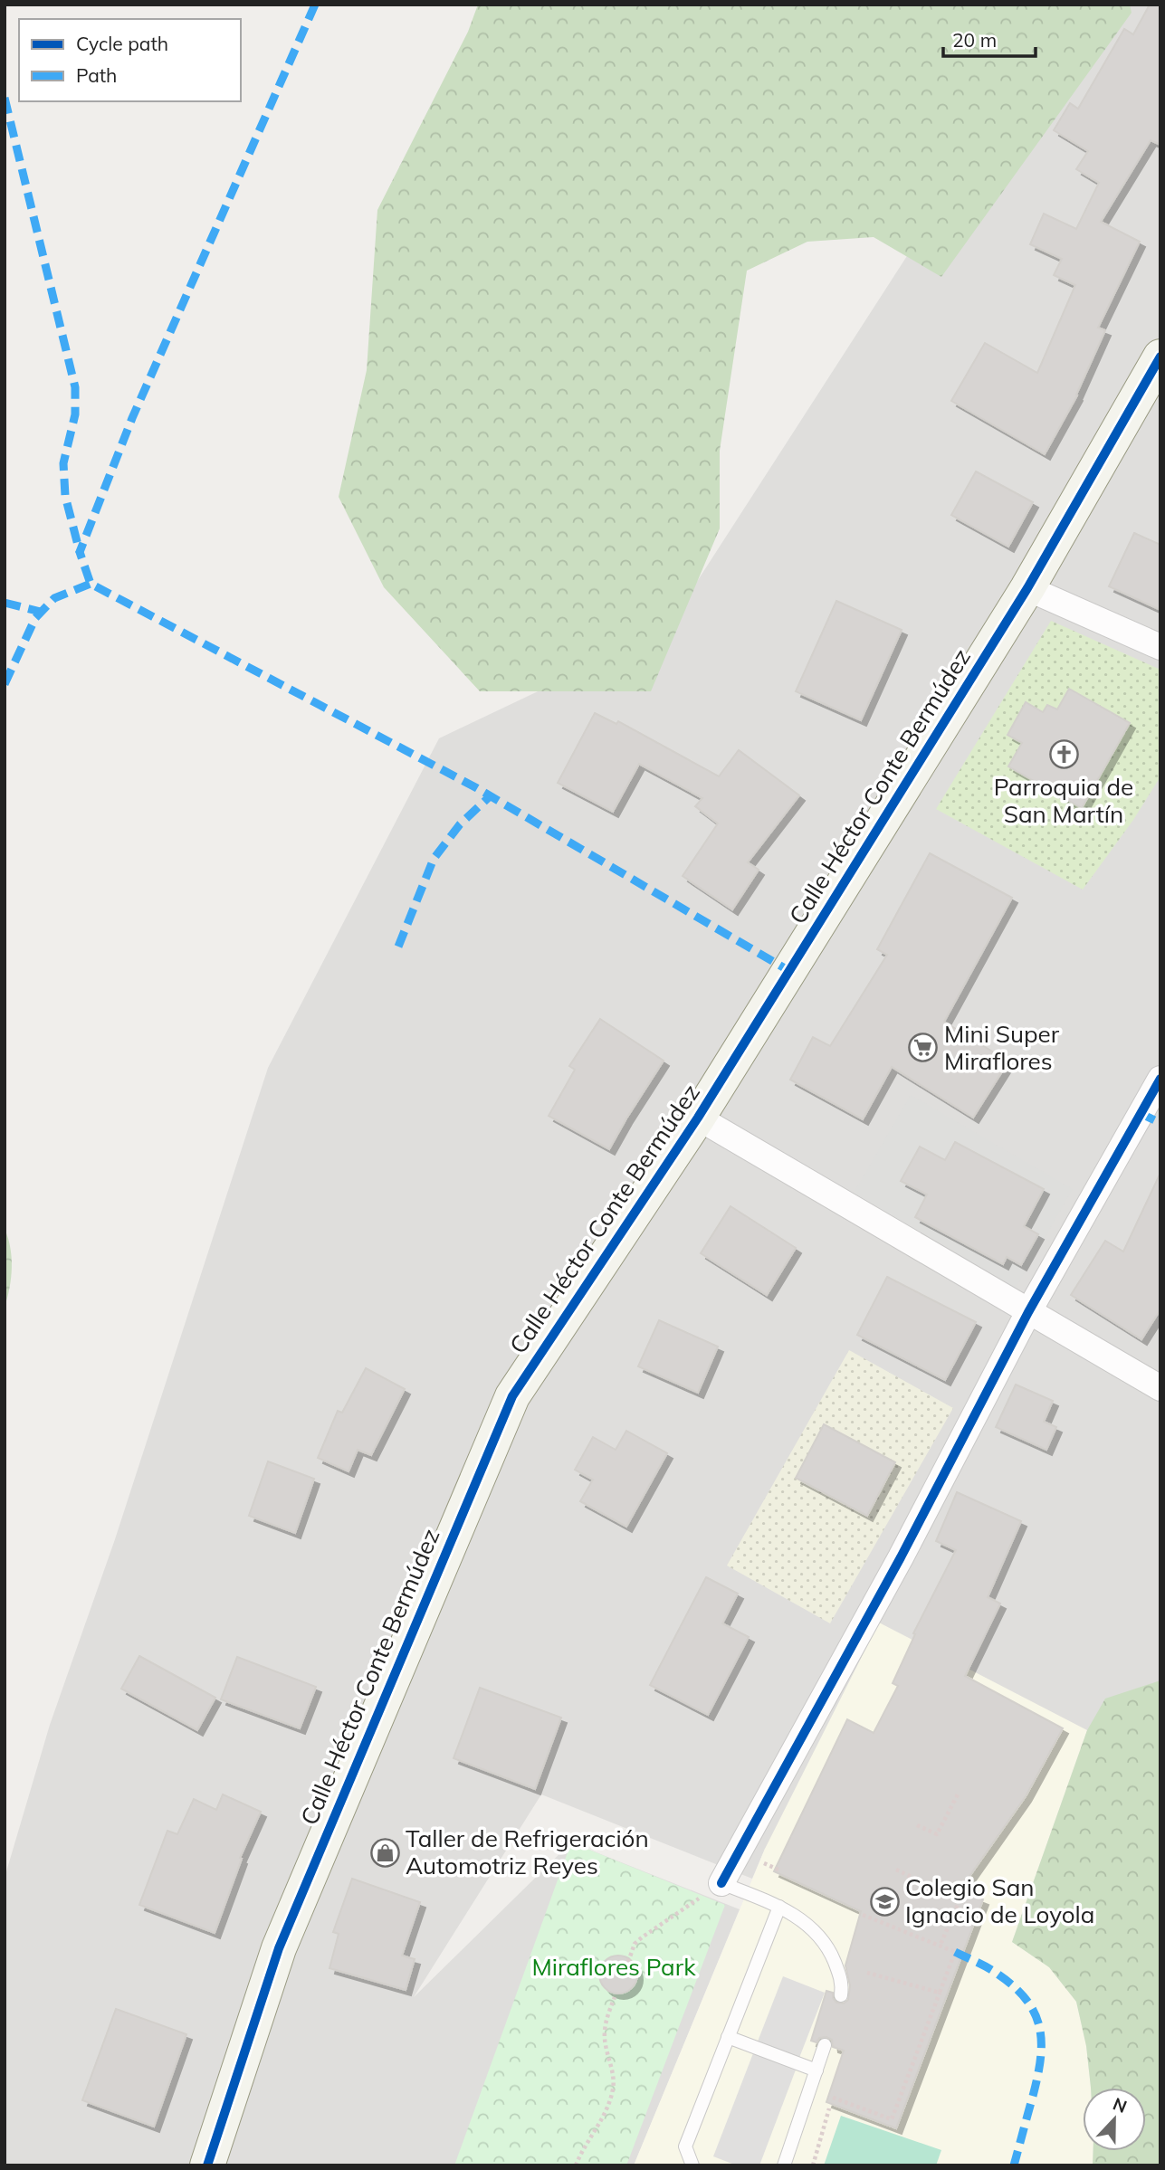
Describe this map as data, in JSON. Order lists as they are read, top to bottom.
{
  "streets": {
    "street": ["Calle Héctor Conte Bermúdez"]
  },
  "parks": ["Miraflores Park"],
  "places": {
    "church": ["Parroquia de San Martín"],
    "supermarket": ["Mini Super Miraflores"],
    "shop": ["Taller de Refrigeración Automotriz Reyes"],
    "school or university": ["Colegio San Ignacio de Loyola"]
  },
  "legend": ["Cycle path", "Path"],
  "scale_bar": "20 m",
  "north": "top"
}
